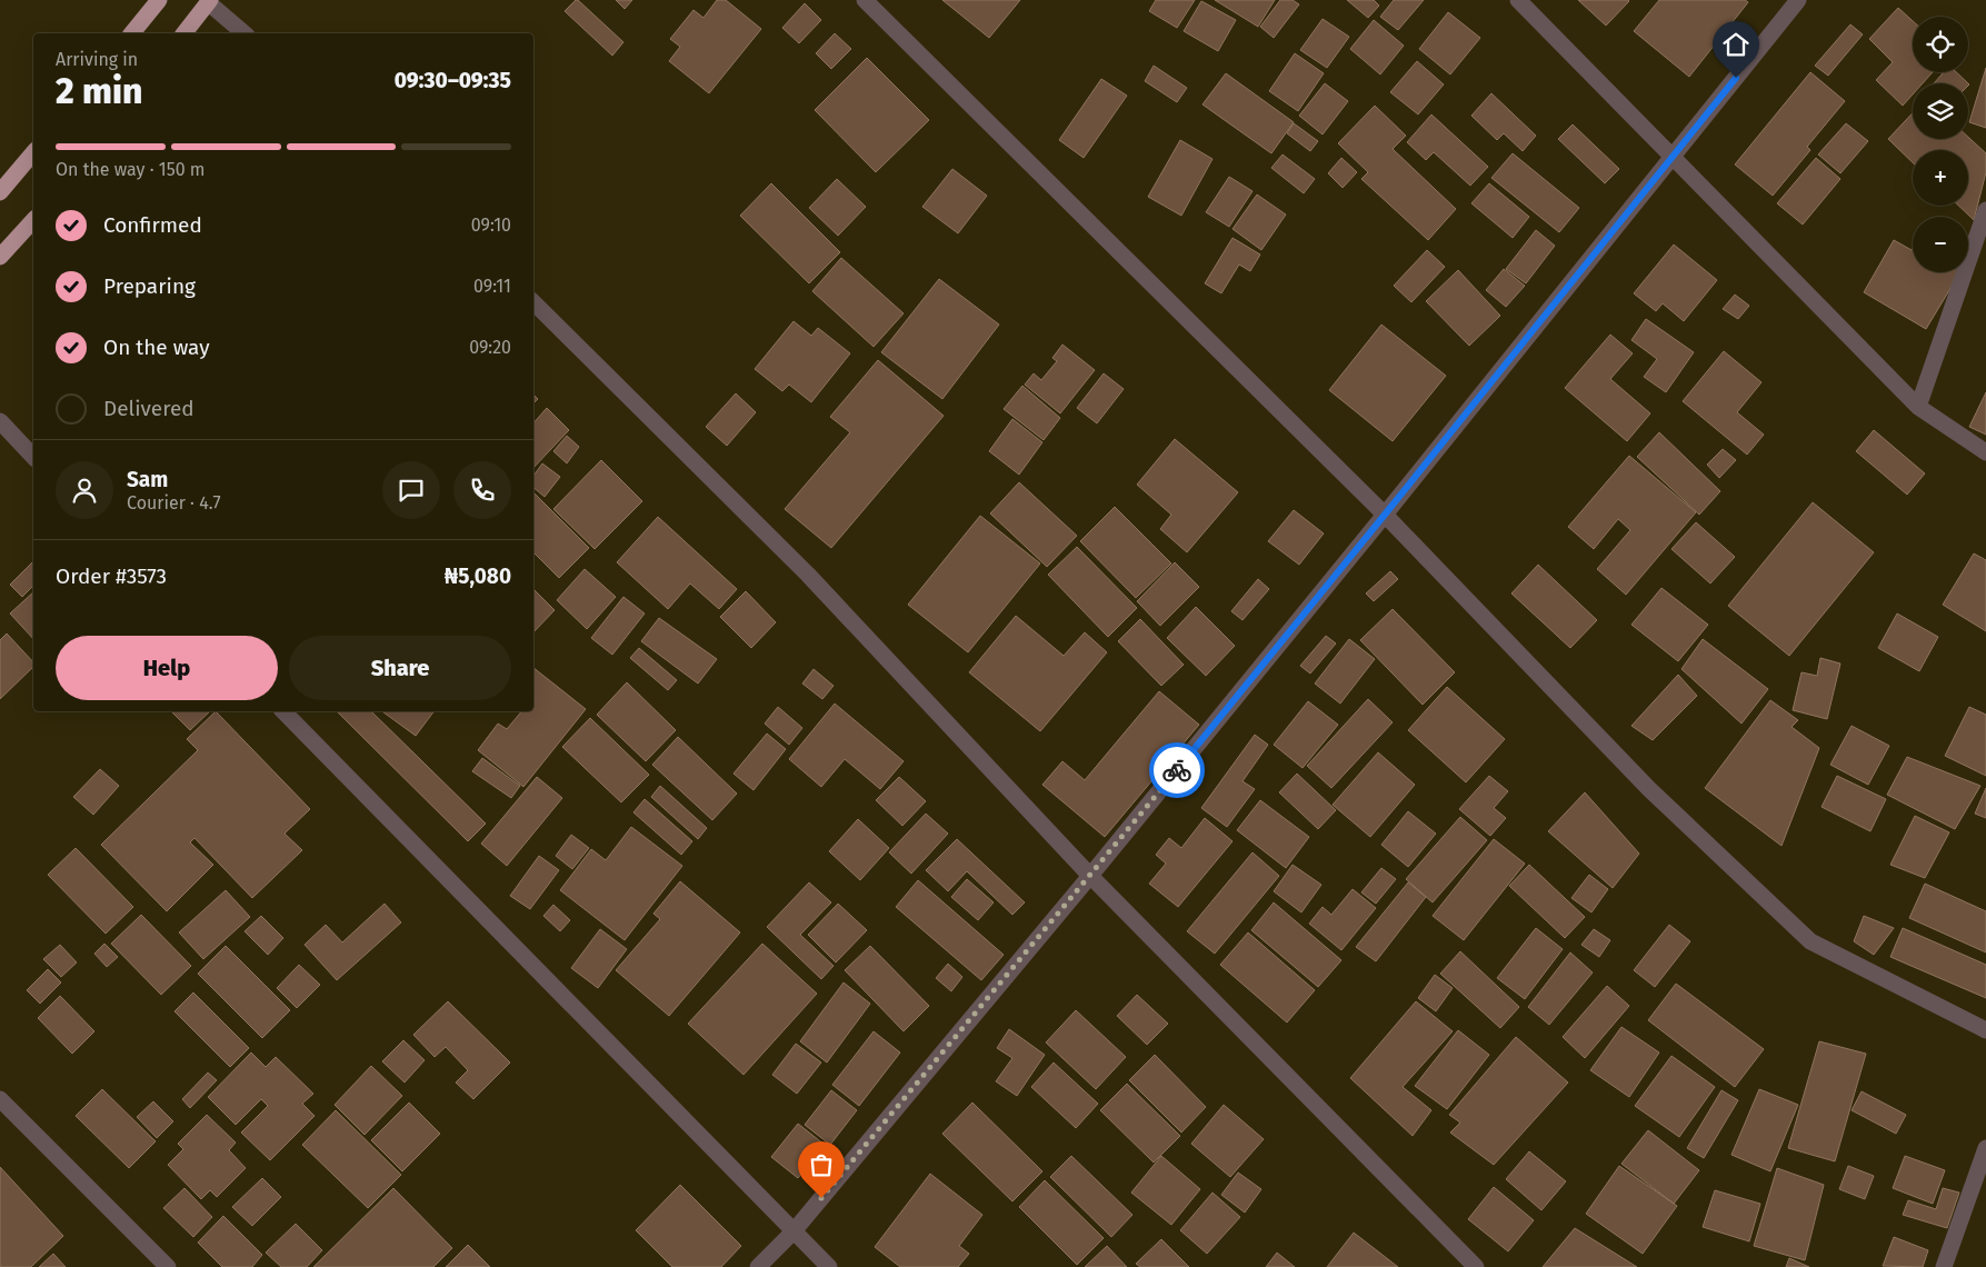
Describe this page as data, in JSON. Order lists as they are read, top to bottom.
{
  "page": {
    "map_buttons": ["+", "−"],
    "heading": ["2 min", "Arriving in", "09:30–09:35"],
    "panel": [
      "Sam",
      "Courier · 4.7",
      "Order #3573",
      "₦5,080"
    ],
    "bar": "On the way · 150 m",
    "list": [
      ["Confirmed", "09:10"],
      ["Preparing", "09:11"],
      ["On the way", "09:20"],
      "Delivered"
    ],
    "buttons": ["Help", "Share"]
  }
}
